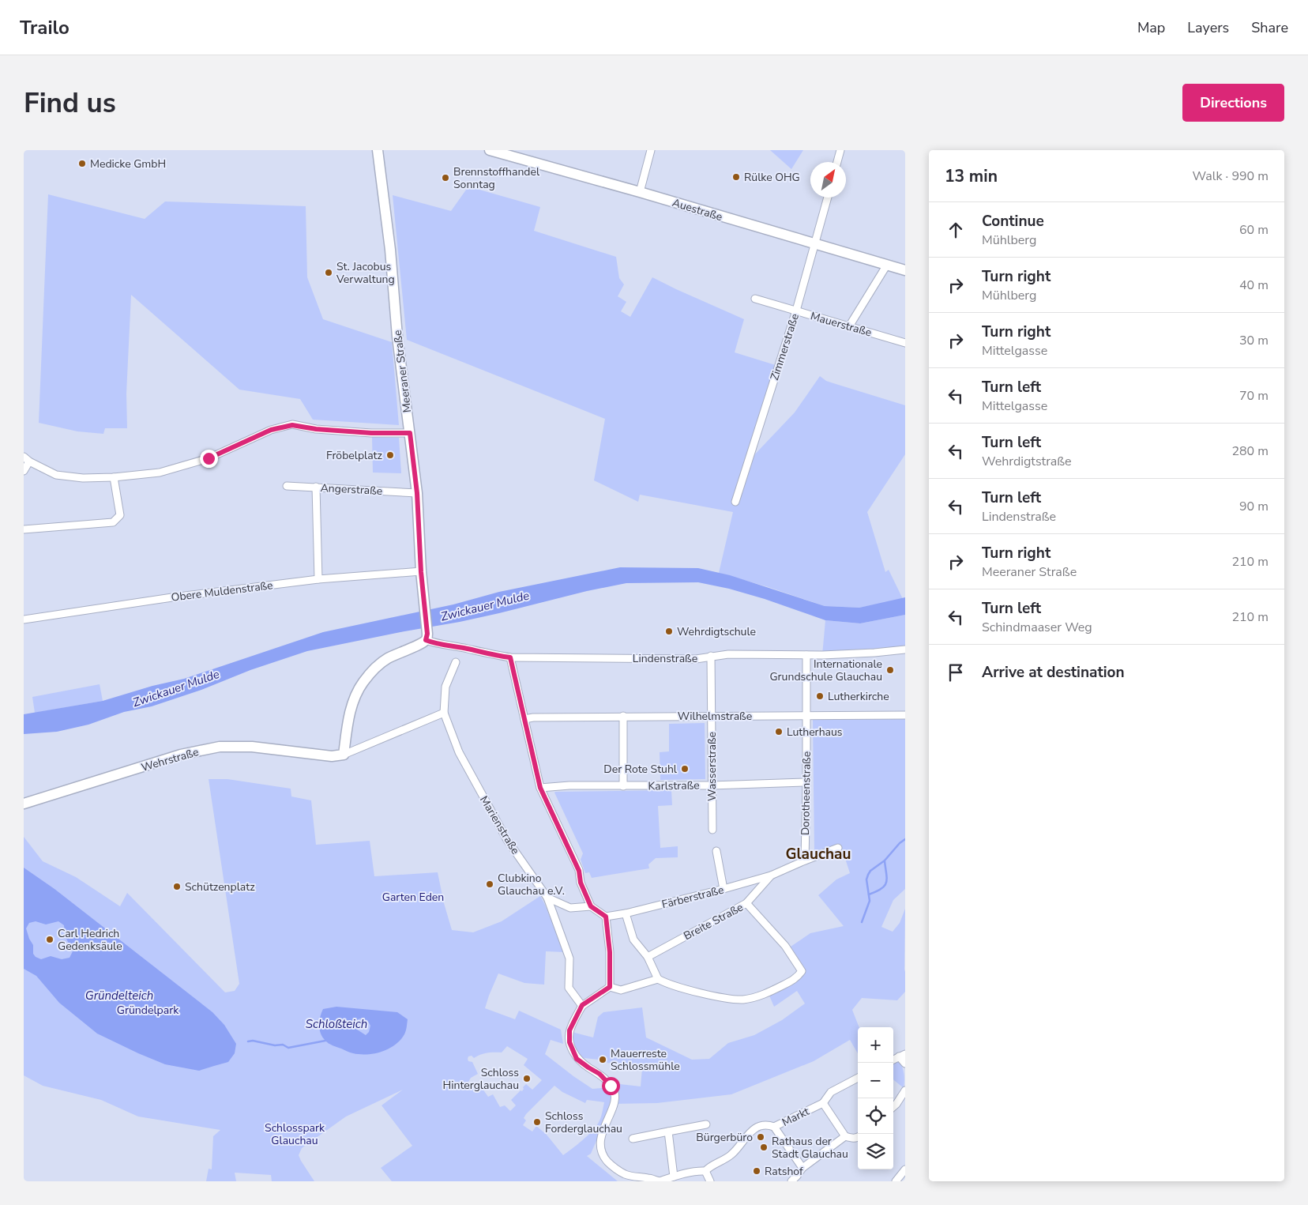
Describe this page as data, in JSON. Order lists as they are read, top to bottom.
{
  "streets": {
    "street": [
      "Auestraße",
      "Mauerstraße",
      "Zimmerstraße",
      "Meeraner Straße",
      "Angerstraße",
      "Obere Muldenstraße",
      "Lindenstraße",
      "Wilhelmstraße",
      "Wehrstraße",
      "Wasserstraße",
      "Karlstraße",
      "Dorotheenstraße",
      "Marienstraße",
      "Färberstraße",
      "Breite Straße",
      "Markt"
    ]
  },
  "crossings": [
    ["Auestraße", "Zimmerstraße"],
    ["Mauerstraße", "Zimmerstraße"],
    ["Meeraner Straße", "Angerstraße"],
    ["Meeraner Straße", "Obere Muldenstraße"],
    ["Meeraner Straße", "Lindenstraße"],
    ["Lindenstraße", "Wasserstraße"],
    ["Lindenstraße", "Dorotheenstraße"],
    ["Wilhelmstraße", "Wasserstraße"],
    ["Wilhelmstraße", "Dorotheenstraße"],
    ["Wehrstraße", "Marienstraße"],
    ["Wasserstraße", "Karlstraße"],
    ["Karlstraße", "Dorotheenstraße"],
    ["Dorotheenstraße", "Färberstraße"],
    ["Färberstraße", "Breite Straße"]
  ],
  "districts": ["Glauchau"],
  "water": ["Zwickauer Mulde", "Gründelteich", "Schloßteich"],
  "parks": ["Garten Eden", "Gründelpark", "Schlosspark Glauchau"],
  "places": [
    "Medicke GmbH",
    "Rülke OHG",
    "Brennstoffhandel Sonntag",
    "St. Jacobus Verwaltung",
    "Fröbelplatz",
    "Wehrdigtschule",
    "Internationale Grundschule Glauchau",
    "Lutherkirche",
    "Lutherhaus",
    "Der Rote Stuhl",
    "Clubkino Glauchau e.V.",
    "Schützenplatz",
    "Carl Hedrich Gedenksäule",
    "Mauerreste Schlossmühle",
    "Schloss Hinterglauchau",
    "Schloss Forderglauchau",
    "Bürgerbüro",
    "Rathaus der Stadt Glauchau",
    "Ratshof"
  ],
  "north": "top right",
  "page": {
    "header": "Trailo",
    "nav": ["Map", "Layers", "Share"],
    "buttons": "Directions",
    "title": "Find us",
    "heading": ["13 min", "Walk · 990 m"],
    "list": [
      ["Continue", "Mühlberg", "60 m"],
      ["Turn right", "Mühlberg", "40 m"],
      ["Turn right", "Mittelgasse", "30 m"],
      ["Turn left", "Mittelgasse", "70 m"],
      ["Turn left", "Wehrdigtstraße", "280 m"],
      ["Turn left", "Lindenstraße", "90 m"],
      ["Turn right", "Meeraner Straße", "210 m"],
      ["Turn left", "Schindmaaser Weg", "210 m"],
      "Arrive at destination"
    ],
    "map_buttons": ["+", "−"]
  }
}
